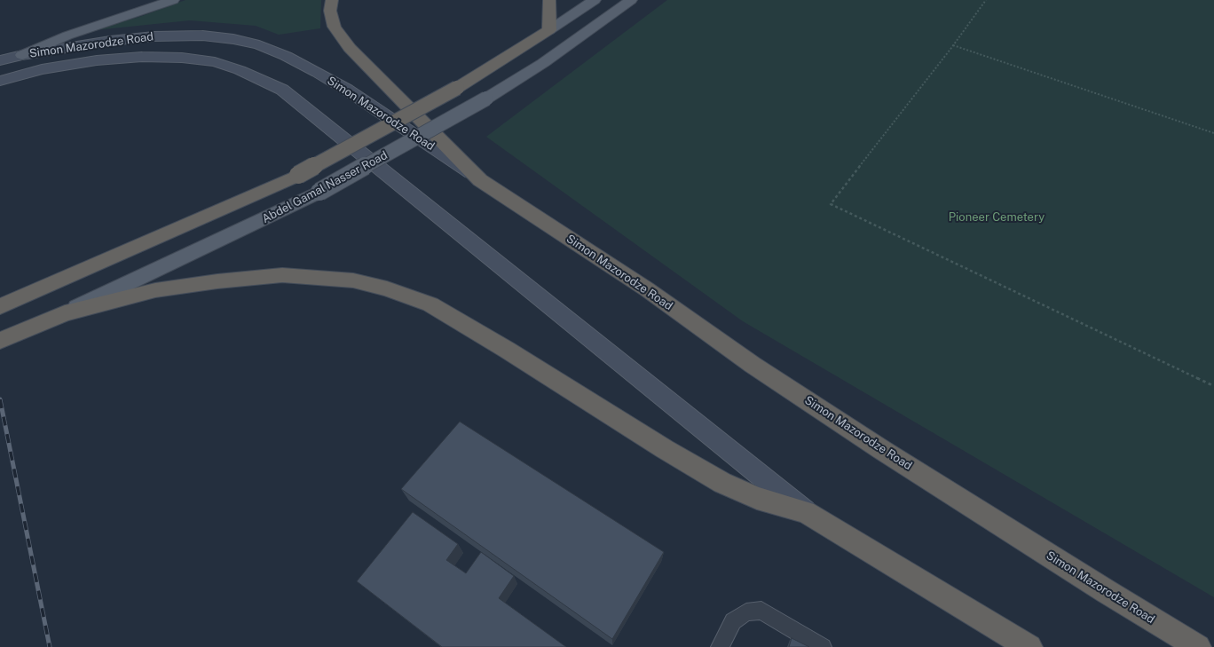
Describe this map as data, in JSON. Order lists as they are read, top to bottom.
{
  "streets": {
    "highway": ["Simon Mazorodze Road", "Abdel Gamal Nasser Road"]
  },
  "parks": ["Pioneer Cemetery"]
}
